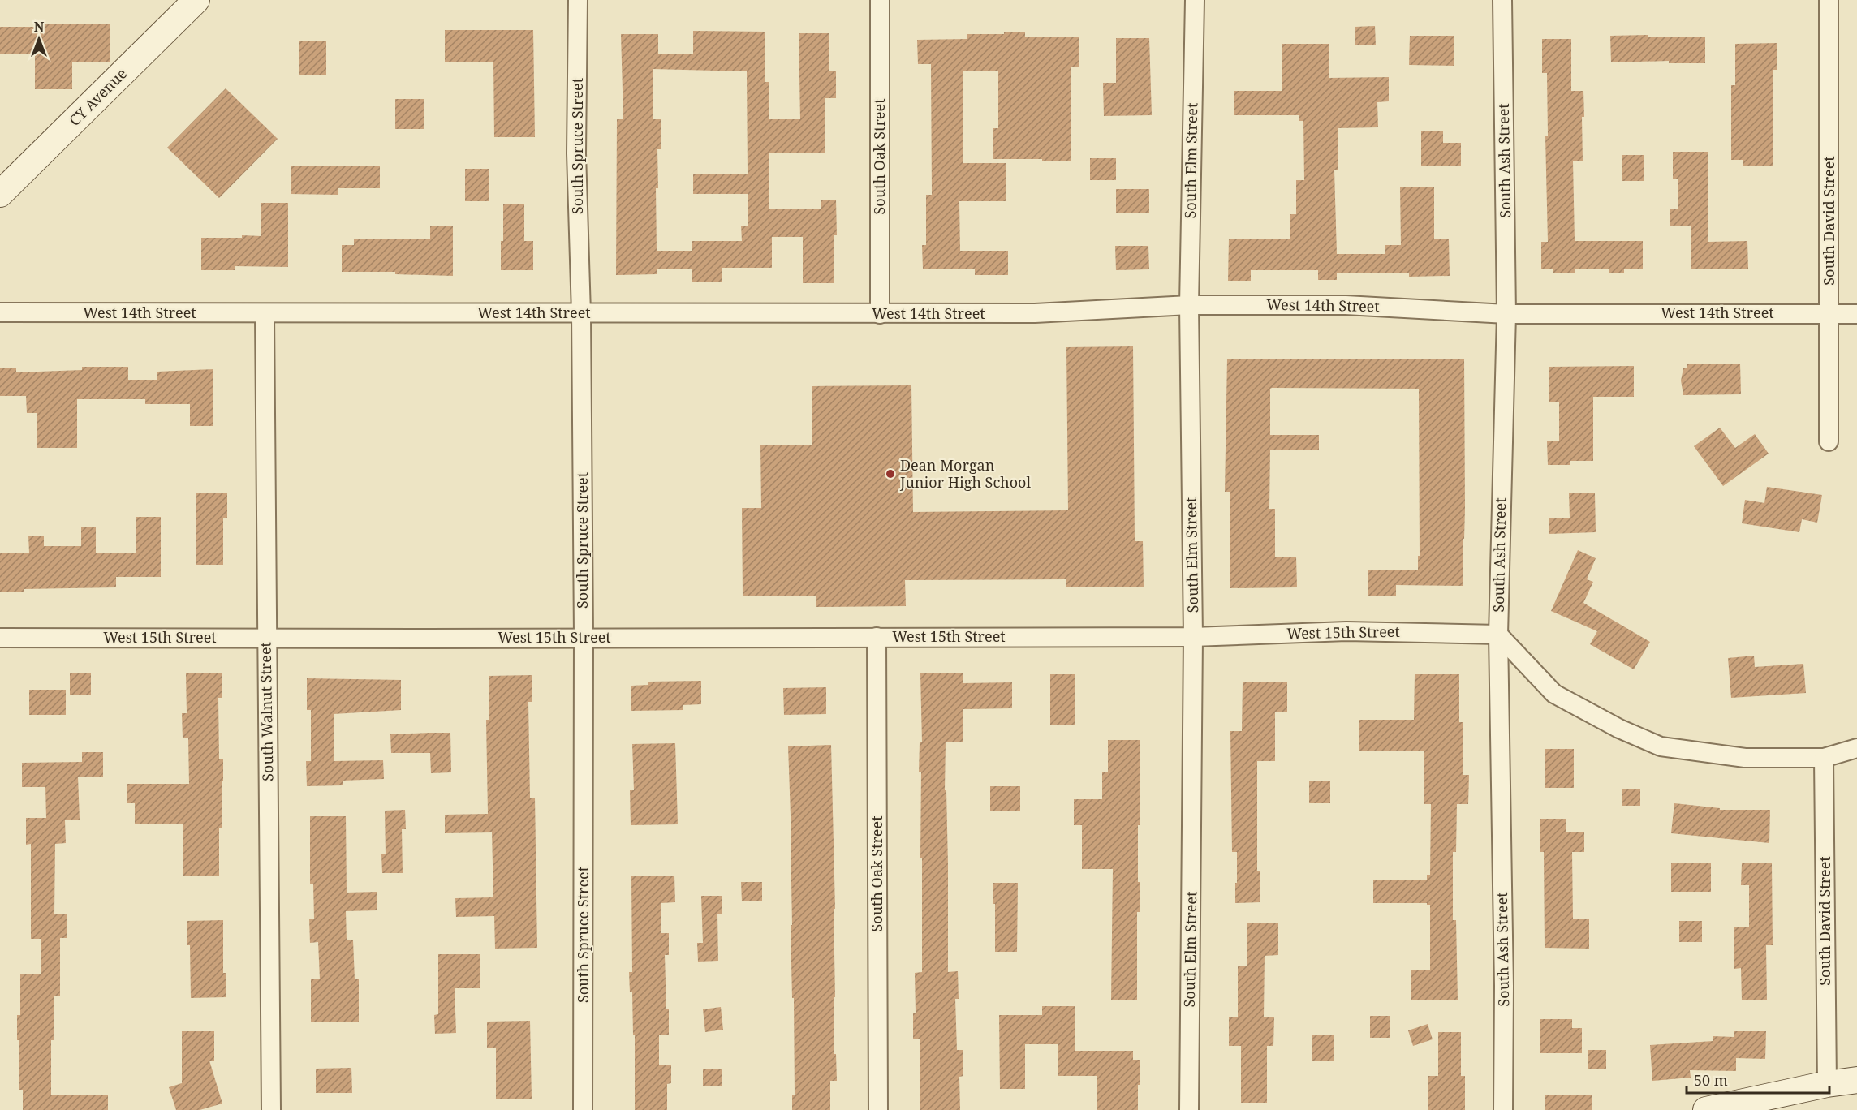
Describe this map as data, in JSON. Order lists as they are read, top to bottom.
{
  "streets": {
    "main road": ["CY Avenue"],
    "street": [
      "South Spruce Street",
      "South Oak Street",
      "South Elm Street",
      "South Ash Street",
      "South David Street",
      "West 14th Street",
      "West 15th Street",
      "South Walnut Street"
    ]
  },
  "crossings": [
    ["South Spruce Street", "West 14th Street"],
    ["South Spruce Street", "West 15th Street"],
    ["South Oak Street", "West 14th Street"],
    ["South Oak Street", "West 15th Street"],
    ["South Elm Street", "West 14th Street"],
    ["South Elm Street", "West 15th Street"],
    ["South Ash Street", "West 14th Street"],
    ["South Ash Street", "West 15th Street"],
    ["South David Street", "West 14th Street"],
    ["West 14th Street", "South Walnut Street"],
    ["West 15th Street", "South Walnut Street"]
  ],
  "places": ["Dean Morgan Junior High School"],
  "scale_bar": "50 m",
  "north": "top"
}
